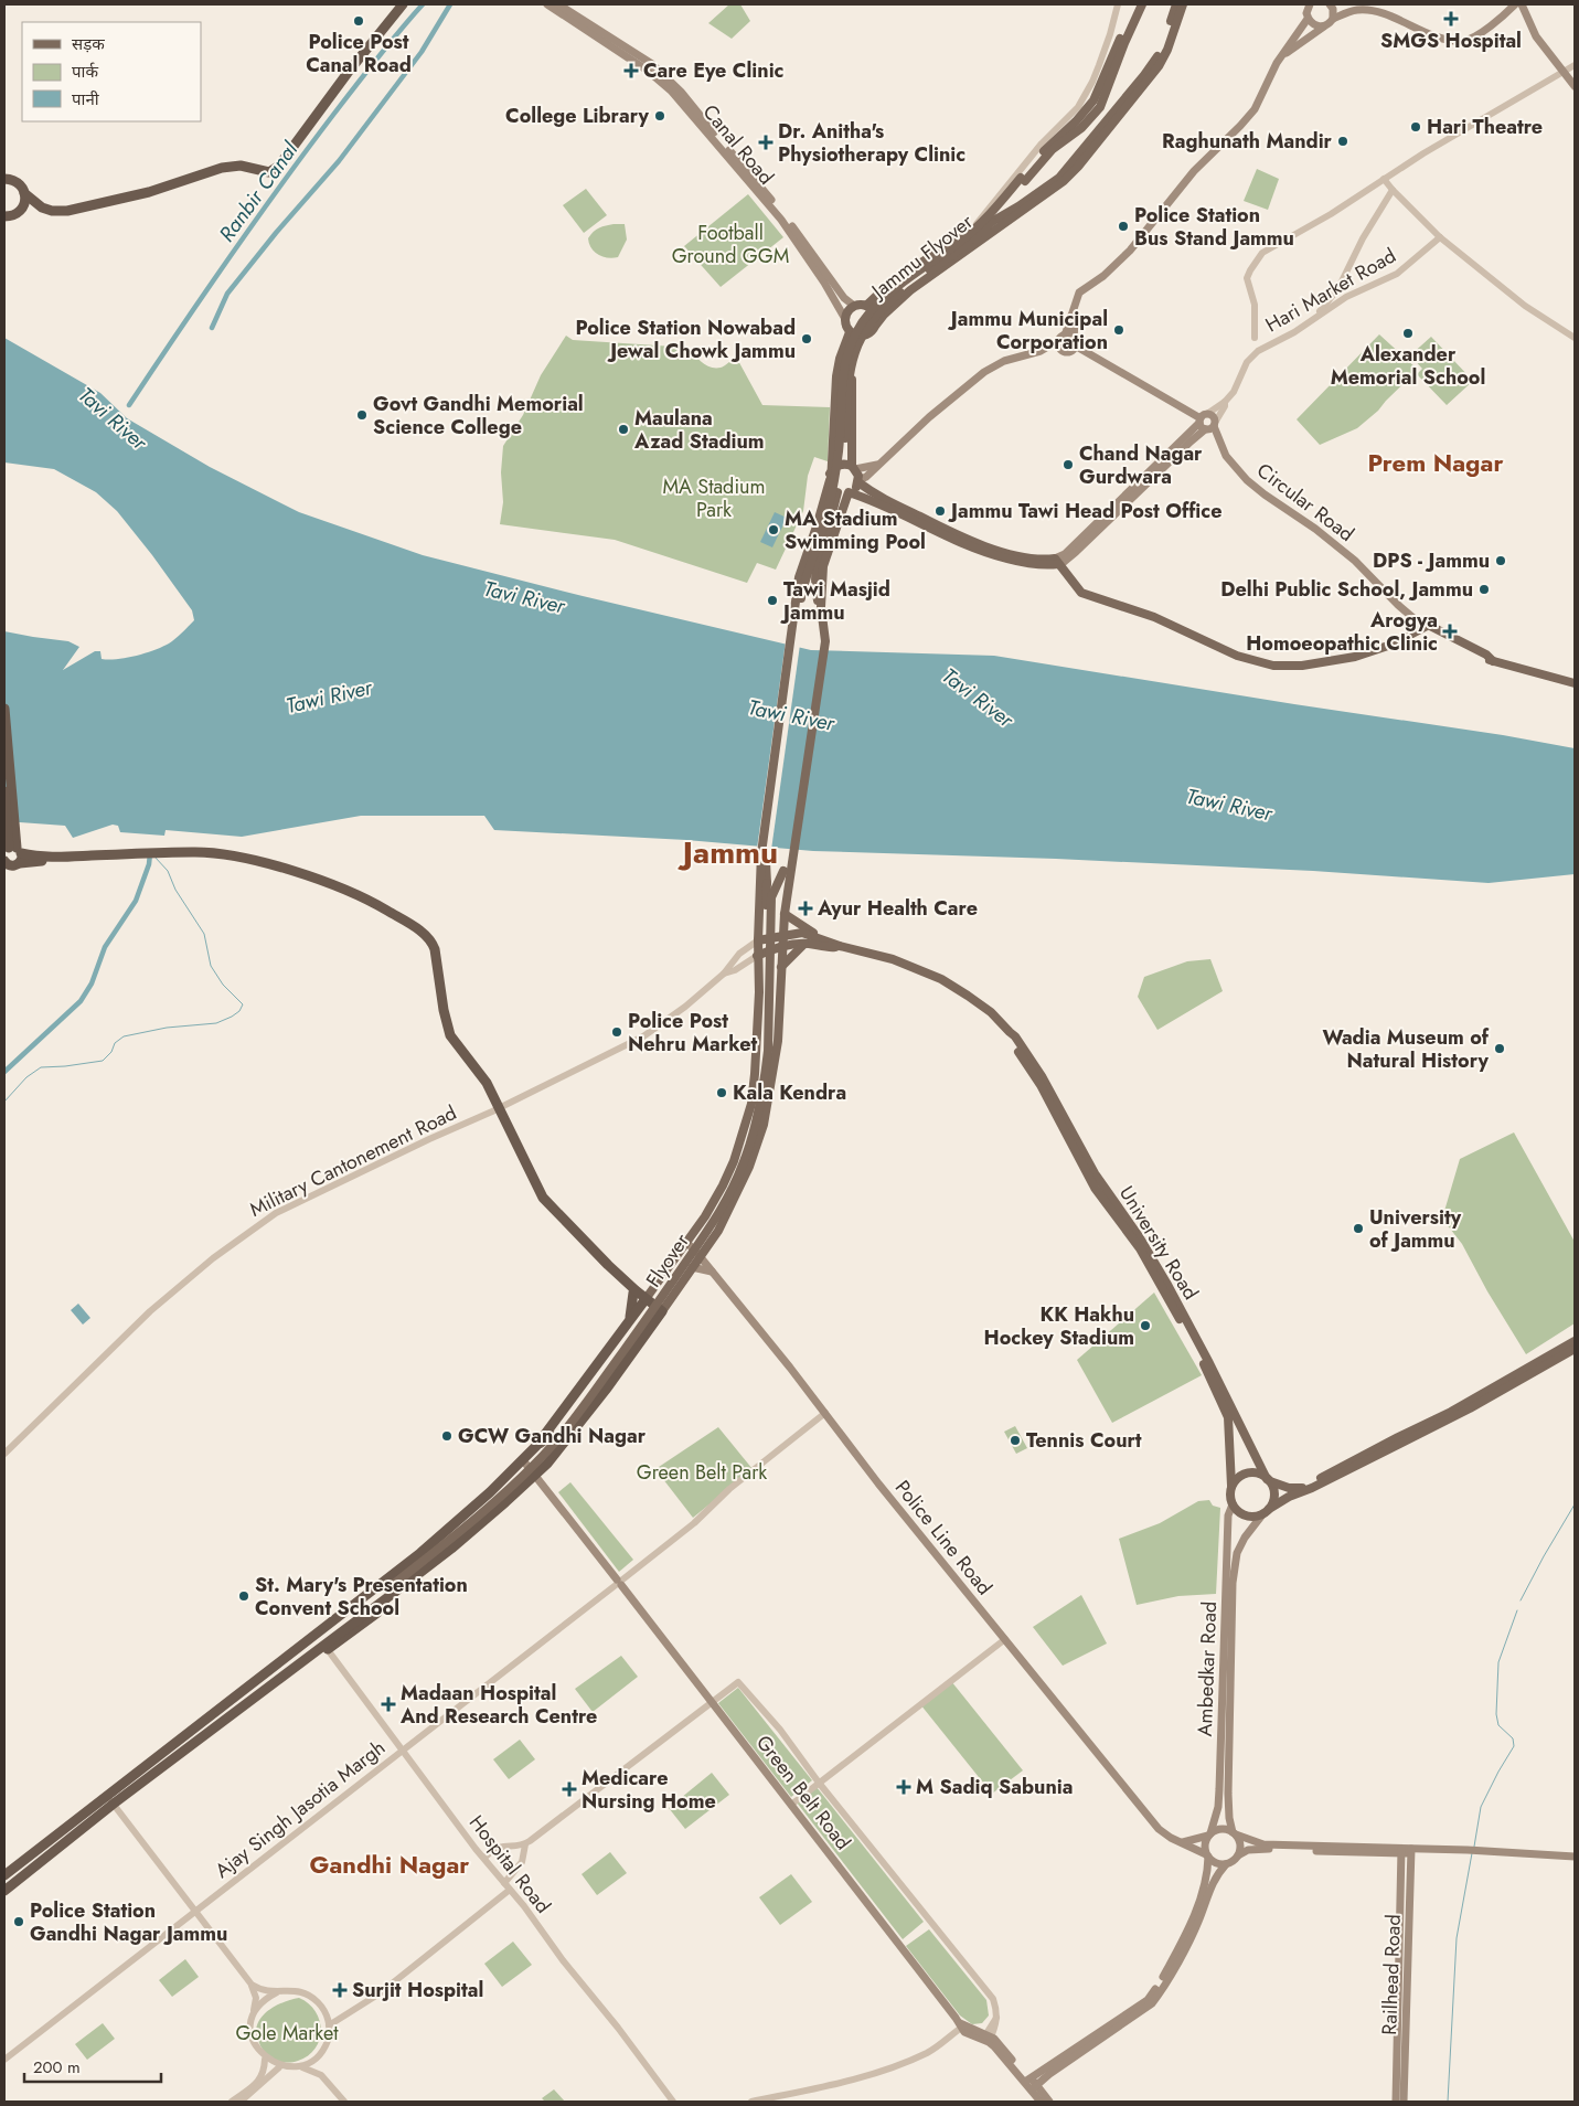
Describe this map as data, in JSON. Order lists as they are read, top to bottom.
{
  "streets": {
    "main road": [
      "Canal Road",
      "Jammu Flyover",
      "Circular Road",
      "University Road",
      "Flyover",
      "Police Line Road",
      "Ambedkar Road",
      "Green Belt Road",
      "Railhead Road"
    ],
    "street": [
      "Hari Market Road",
      "Military Cantonement Road",
      "Ajay Singh Jasotia Margh",
      "Hospital Road"
    ]
  },
  "crossings": [
    ["Hari Market Road", "Circular Road"],
    ["University Road", "Ambedkar Road"],
    ["Police Line Road", "Ambedkar Road"],
    ["Police Line Road", "Ajay Singh Jasotia Margh"],
    ["Green Belt Road", "Ajay Singh Jasotia Margh"],
    ["Ajay Singh Jasotia Margh", "Hospital Road"]
  ],
  "districts": ["Prem Nagar", "Jammu", "Gandhi Nagar"],
  "water": ["Ranbir Canal", "Tavi River", "Tawi River"],
  "parks": [
    "Football Ground GGM",
    "MA Stadium Park",
    "Green Belt Park",
    "Gole Market"
  ],
  "places": {
    "health": [
      "SMGS Hospital",
      "Care Eye Clinic",
      "Dr. Anitha's Physiotherapy Clinic",
      "Arogya Homoeopathic Clinic",
      "Ayur Health Care",
      "Madaan Hospital And Research Centre",
      "M Sadiq Sabunia",
      "Medicare Nursing Home",
      "Surjit Hospital"
    ],
    "other": [
      "Police Post Canal Road",
      "College Library",
      "Hari Theatre",
      "Raghunath Mandir",
      "Police Station Bus Stand Jammu",
      "Jammu Municipal Corporation",
      "Alexander Memorial School",
      "Police Station Nowabad Jewal Chowk Jammu",
      "Govt Gandhi Memorial Science College",
      "Maulana Azad Stadium",
      "Chand Nagar Gurdwara",
      "Jammu Tawi Head Post Office",
      "MA Stadium Swimming Pool",
      "DPS - Jammu",
      "Delhi Public School, Jammu",
      "Tawi Masjid Jammu",
      "Police Post Nehru Market",
      "Wadia Museum of Natural History",
      "Kala Kendra",
      "University of Jammu",
      "KK Hakhu Hockey Stadium",
      "GCW Gandhi Nagar",
      "Tennis Court",
      "St. Mary's Presentation Convent School",
      "Police Station Gandhi Nagar Jammu"
    ]
  },
  "legend": ["सड़क", "पार्क", "पानी"],
  "scale_bar": "200 m"
}
